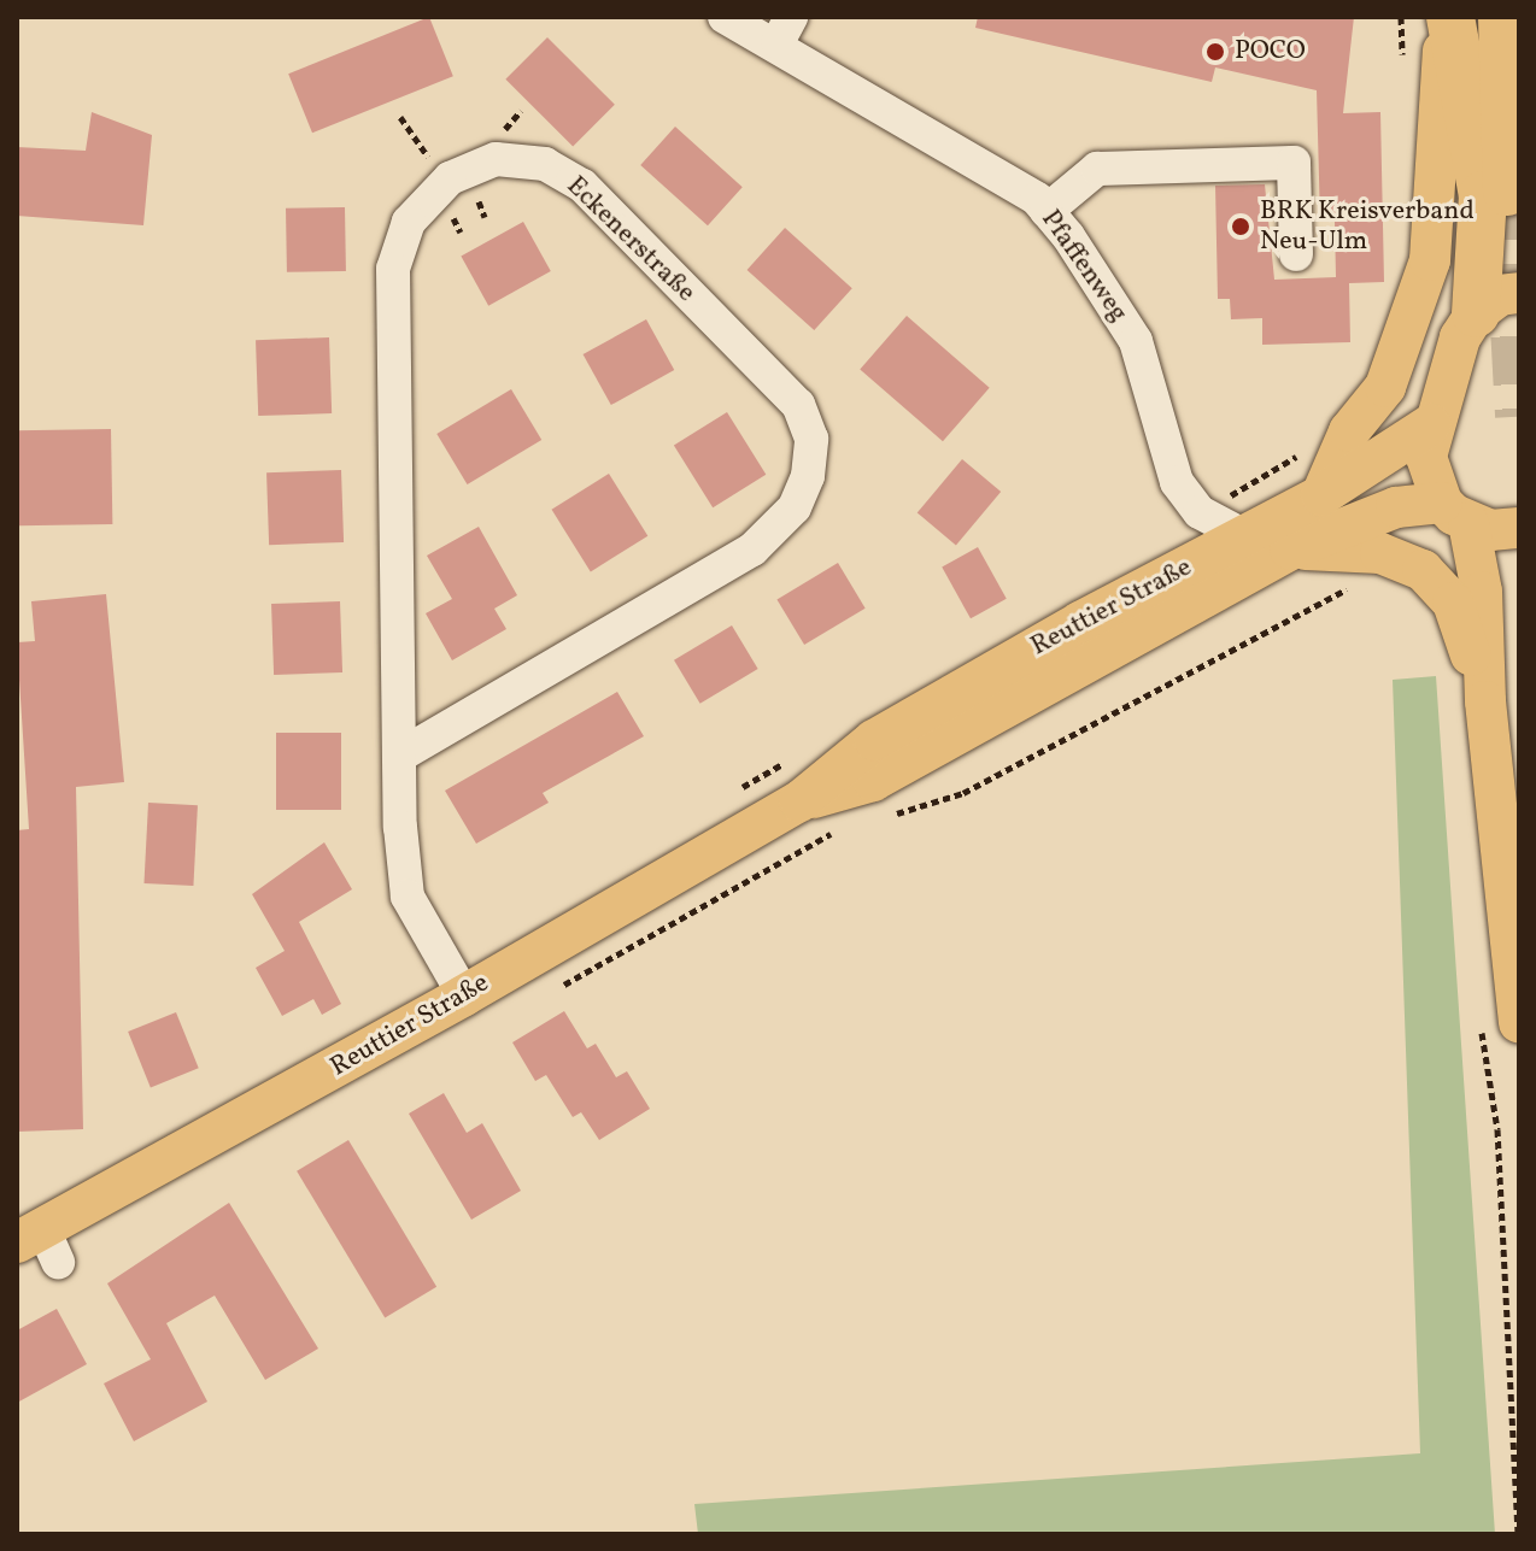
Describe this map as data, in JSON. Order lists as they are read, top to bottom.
{
  "streets": {
    "main road": ["Reuttier Straße"],
    "street": ["Eckenerstraße", "Pfaffenweg"]
  },
  "crossings": [
    ["Eckenerstraße", "Reuttier Straße"],
    ["Pfaffenweg", "Reuttier Straße"]
  ],
  "places": ["POCO", "BRK Kreisverband Neu-Ulm"]
}
